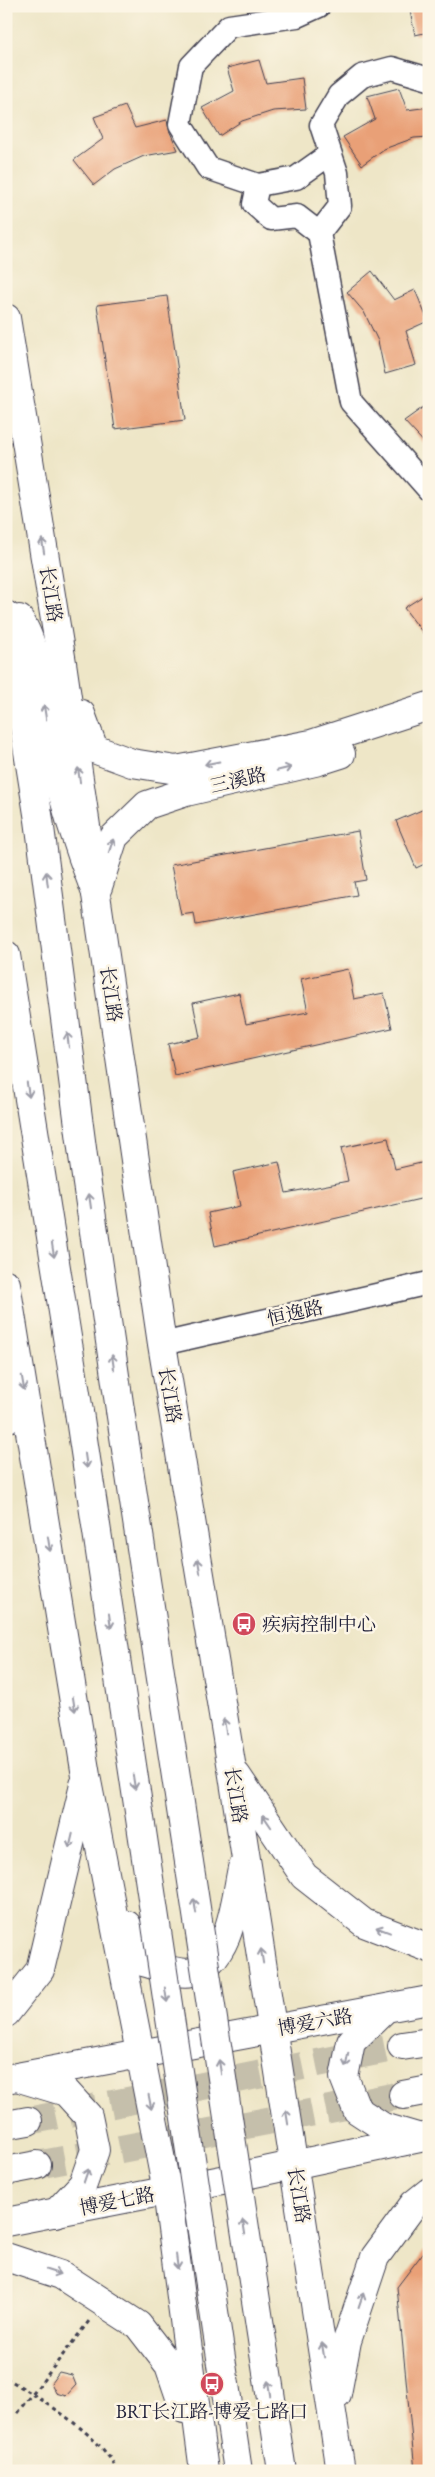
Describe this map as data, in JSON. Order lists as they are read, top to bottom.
{
  "streets": {
    "main road": [
      "长江路",
      "三溪路",
      "博爱六路",
      "博爱七路"
    ],
    "street": ["恒逸路"]
  },
  "crossings": [
    ["长江路", "三溪路"],
    ["长江路", "恒逸路"],
    ["长江路", "博爱六路"],
    ["长江路", "博爱七路"]
  ],
  "one_way": ["三溪路"],
  "places": {
    "bus stop": ["疾病控制中心", "BRT长江路-博爱七路口"]
  }
}
